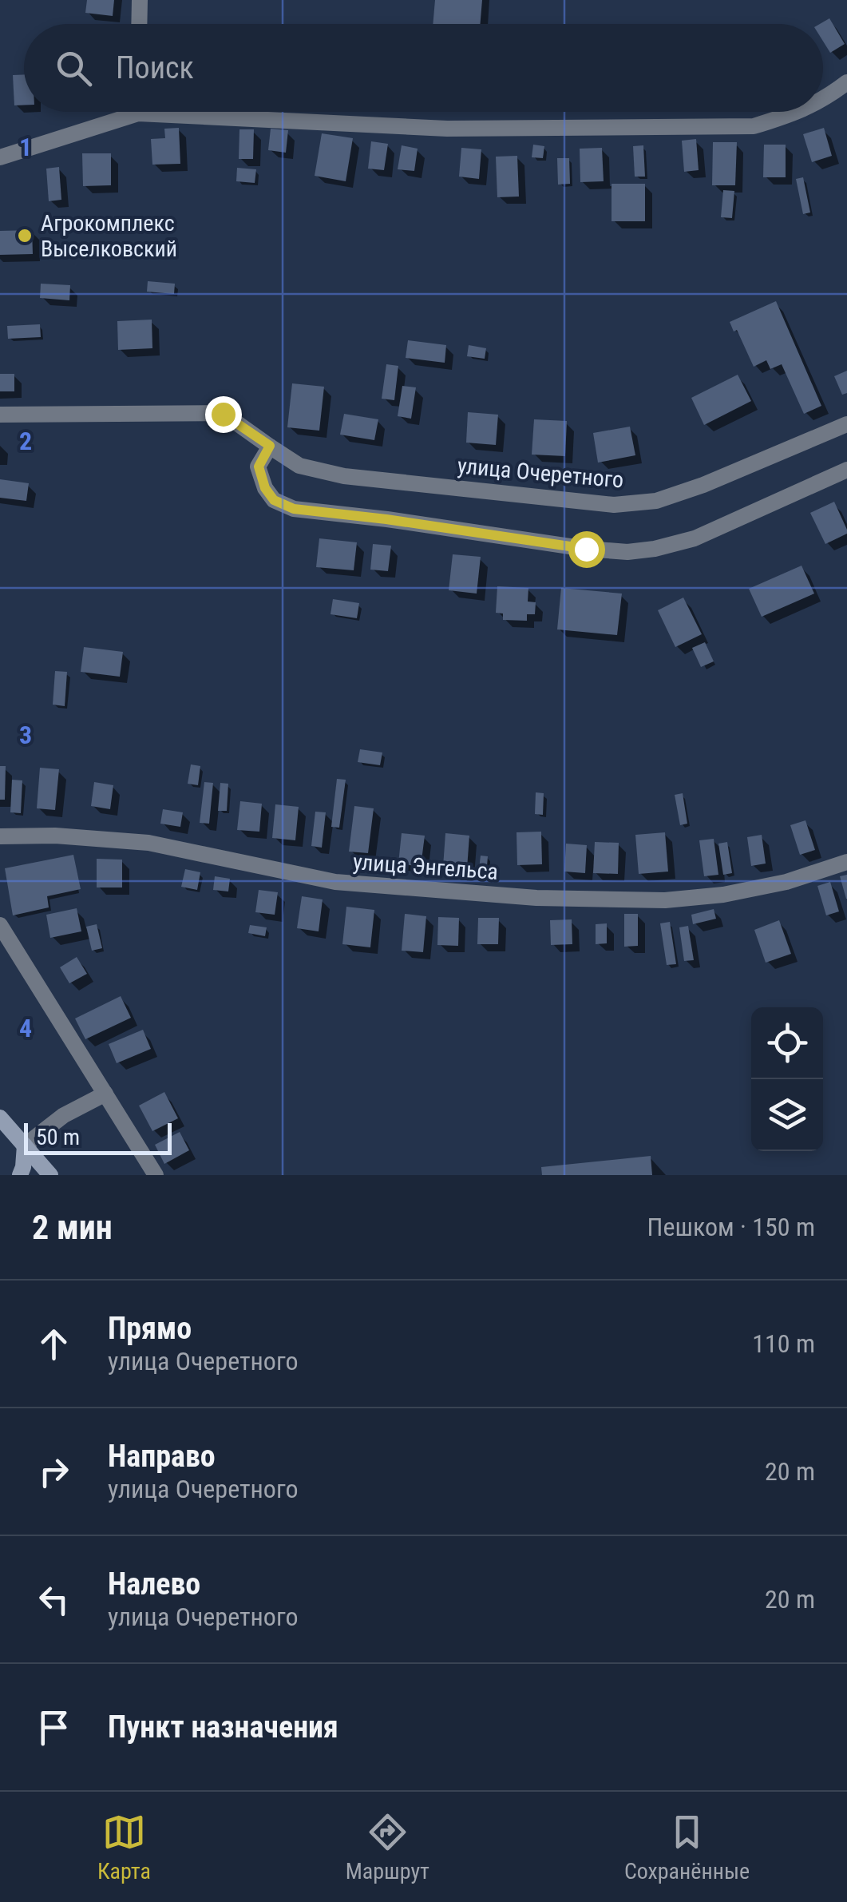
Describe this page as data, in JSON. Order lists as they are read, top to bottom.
{
  "streets": {
    "street": ["улица Очеретного", "улица Энгельса"]
  },
  "places": ["Агрокомплекс Выселковский"],
  "scale_bar": "50 m",
  "page": {
    "search": "Поиск",
    "scale": "50 m",
    "heading": ["2 мин", "Пешком · 150 m"],
    "list": [
      ["Прямо", "улица Очеретного", "110 m"],
      ["Направо", "улица Очеретного", "20 m"],
      ["Налево", "улица Очеретного", "20 m"],
      "Пункт назначения"
    ],
    "nav": ["Карта", "Маршрут", "Сохранённые"]
  },
  "grid": {
    "rows": [
      "1",
      "2",
      "3",
      "4"
    ]
  }
}
